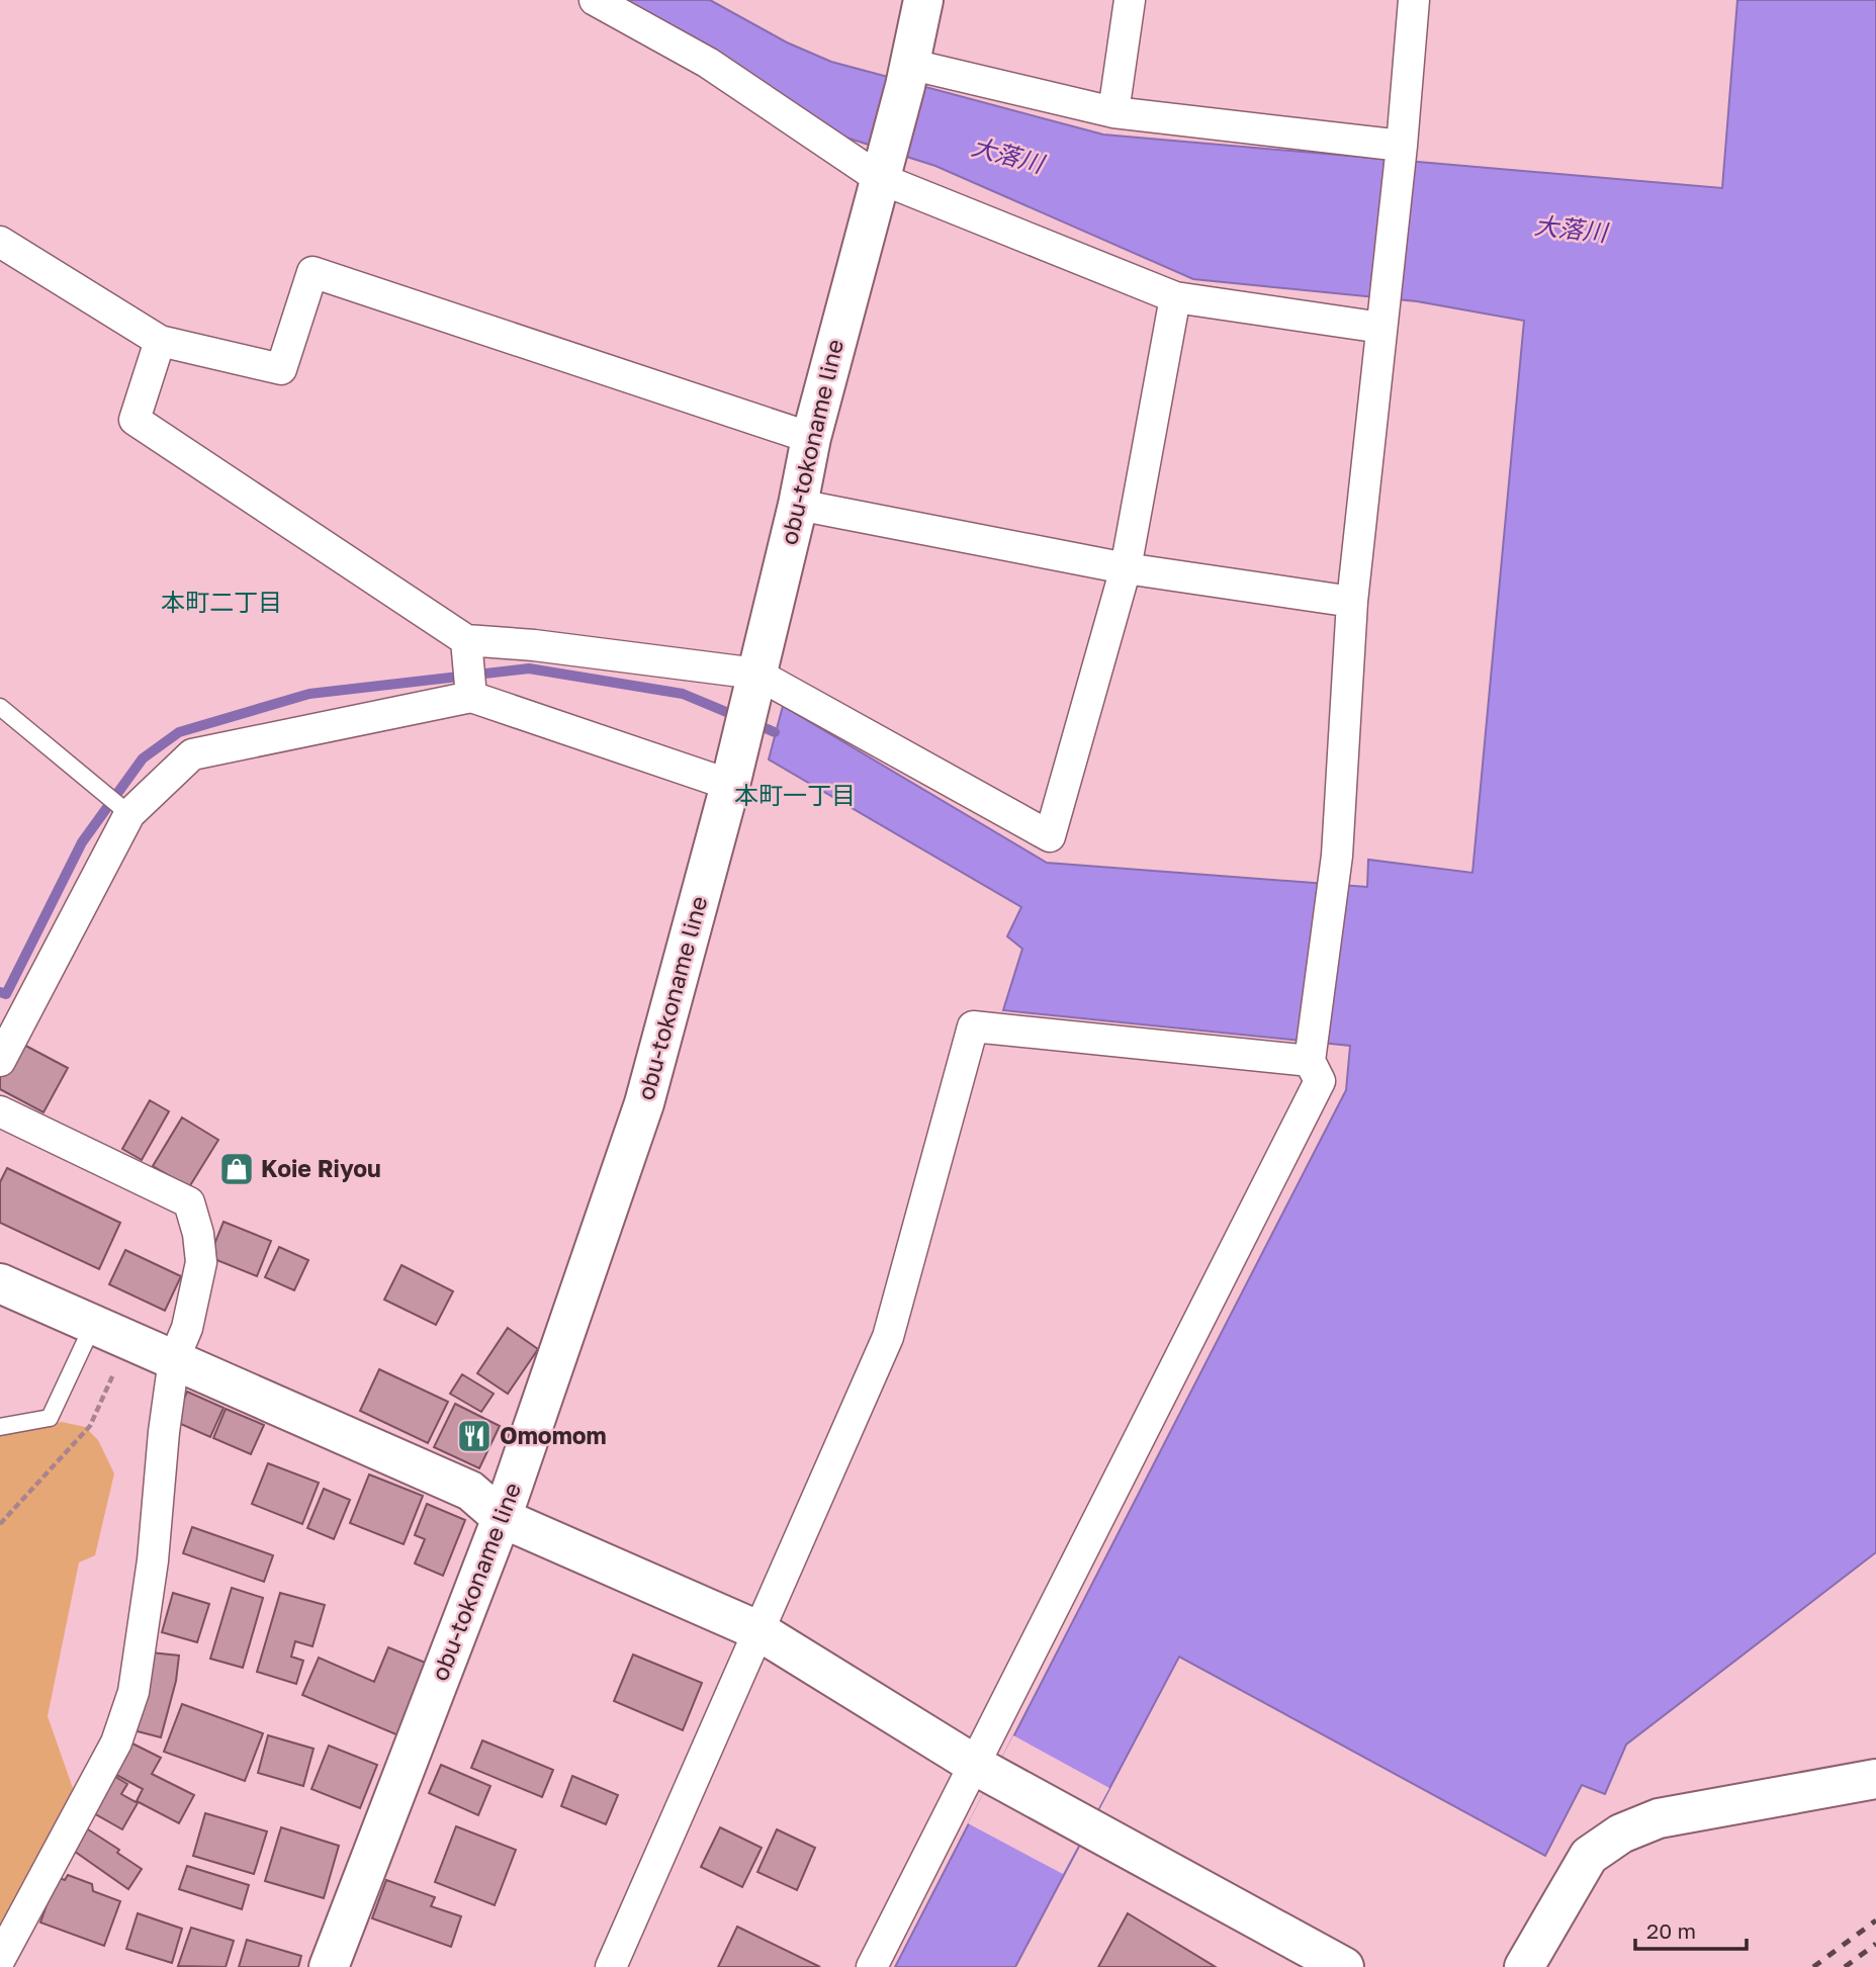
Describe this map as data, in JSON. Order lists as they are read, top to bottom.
{
  "streets": {
    "main road": ["obu-tokoname line"]
  },
  "districts": ["本町二丁目", "本町一丁目"],
  "water": ["大落川"],
  "places": {
    "shop": ["Koie Riyou"],
    "restaurant": ["Omomom"]
  },
  "scale_bar": "20 m"
}
